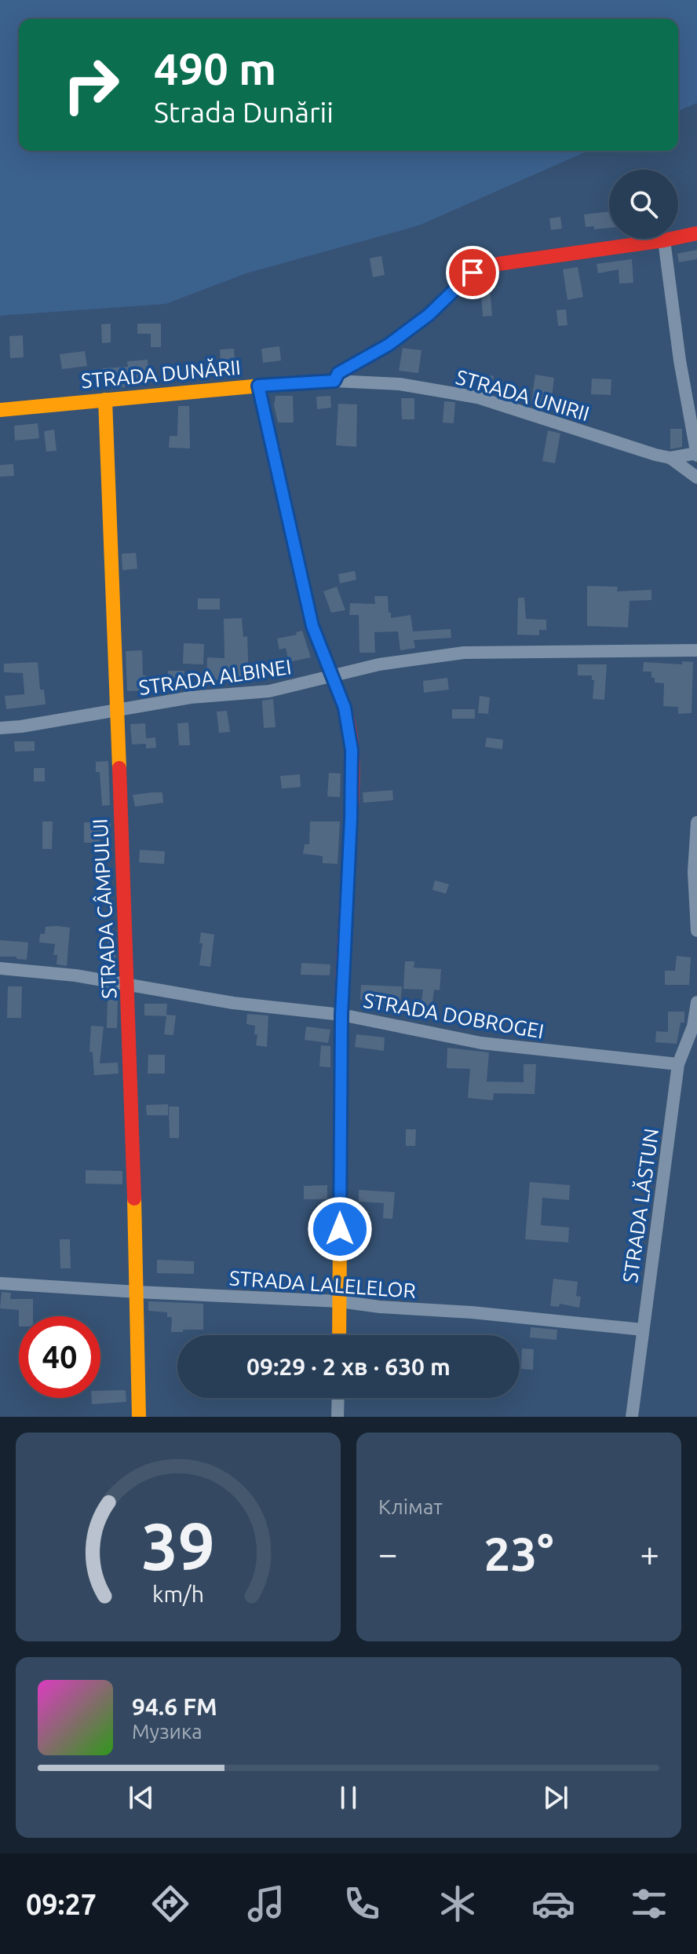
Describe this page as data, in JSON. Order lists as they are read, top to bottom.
{
  "streets": {
    "street": [
      "STRADA DUNĂRII",
      "STRADA UNIRII",
      "STRADA ALBINEI",
      "STRADA CÂMPULUI",
      "STRADA DOBROGEI",
      "STRADA LĂSTUN",
      "STRADA LALELELOR"
    ]
  },
  "crossings": [
    ["STRADA DUNĂRII", "STRADA UNIRII"],
    ["STRADA DUNĂRII", "STRADA CÂMPULUI"],
    ["STRADA ALBINEI", "STRADA CÂMPULUI"],
    ["STRADA CÂMPULUI", "STRADA DOBROGEI"],
    ["STRADA CÂMPULUI", "STRADA LALELELOR"],
    ["STRADA DOBROGEI", "STRADA LĂSTUN"],
    ["STRADA LĂSTUN", "STRADA LALELELOR"]
  ],
  "page": {
    "turn": ["490 m", "Strada Dunării"],
    "limit": "40",
    "trip": "09:29 · 2 хв · 630 m",
    "tile": "Клімат",
    "heat": ["−", "23°", "+"],
    "song": ["94.6 FM", "Музика"],
    "tabs": "09:27",
    "gauge": ["39", "km/h"]
  }
}
